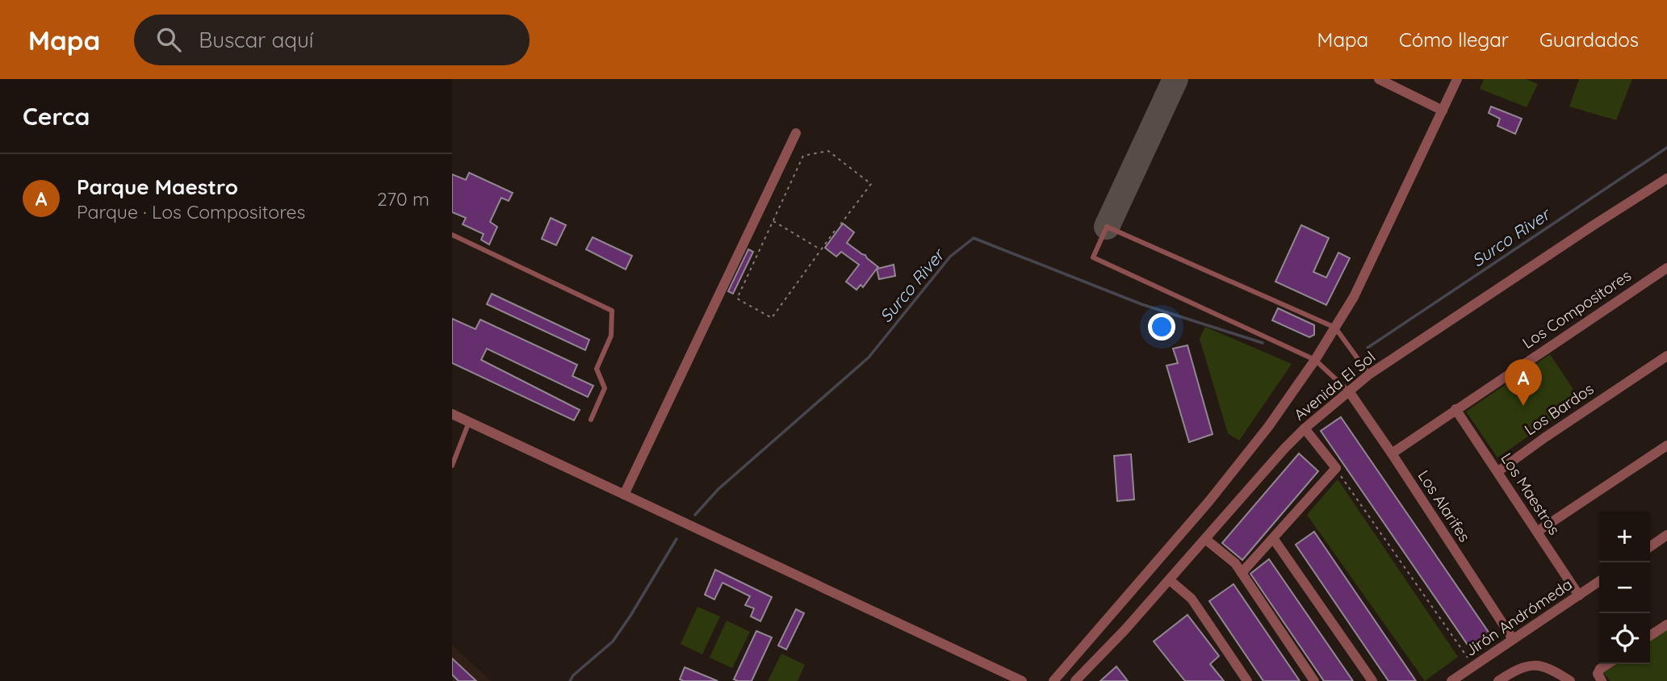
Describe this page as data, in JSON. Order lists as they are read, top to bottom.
{
  "streets": {
    "street": [
      "Los Compositores",
      "Avenida El Sol",
      "Los Bardos",
      "Los Maestros",
      "Los Alarifes",
      "Jirón Andrómeda"
    ]
  },
  "crossings": [
    ["Los Compositores", "Los Maestros"],
    ["Los Compositores", "Los Alarifes"],
    ["Avenida El Sol", "Los Alarifes"],
    ["Los Bardos", "Los Maestros"],
    ["Los Maestros", "Jirón Andrómeda"],
    ["Los Alarifes", "Jirón Andrómeda"]
  ],
  "water": ["Surco River"],
  "page": {
    "header": "Mapa",
    "search": "Buscar aquí",
    "nav": ["Mapa", "Cómo llegar", "Guardados"],
    "heading": "Cerca",
    "list": [
      {
        "mark": "A",
        "name": "Parque Maestro",
        "note": "Parque · Los Compositores",
        "value": "270 m"
      }
    ],
    "pins": "A",
    "map_buttons": ["+", "−"]
  }
}
